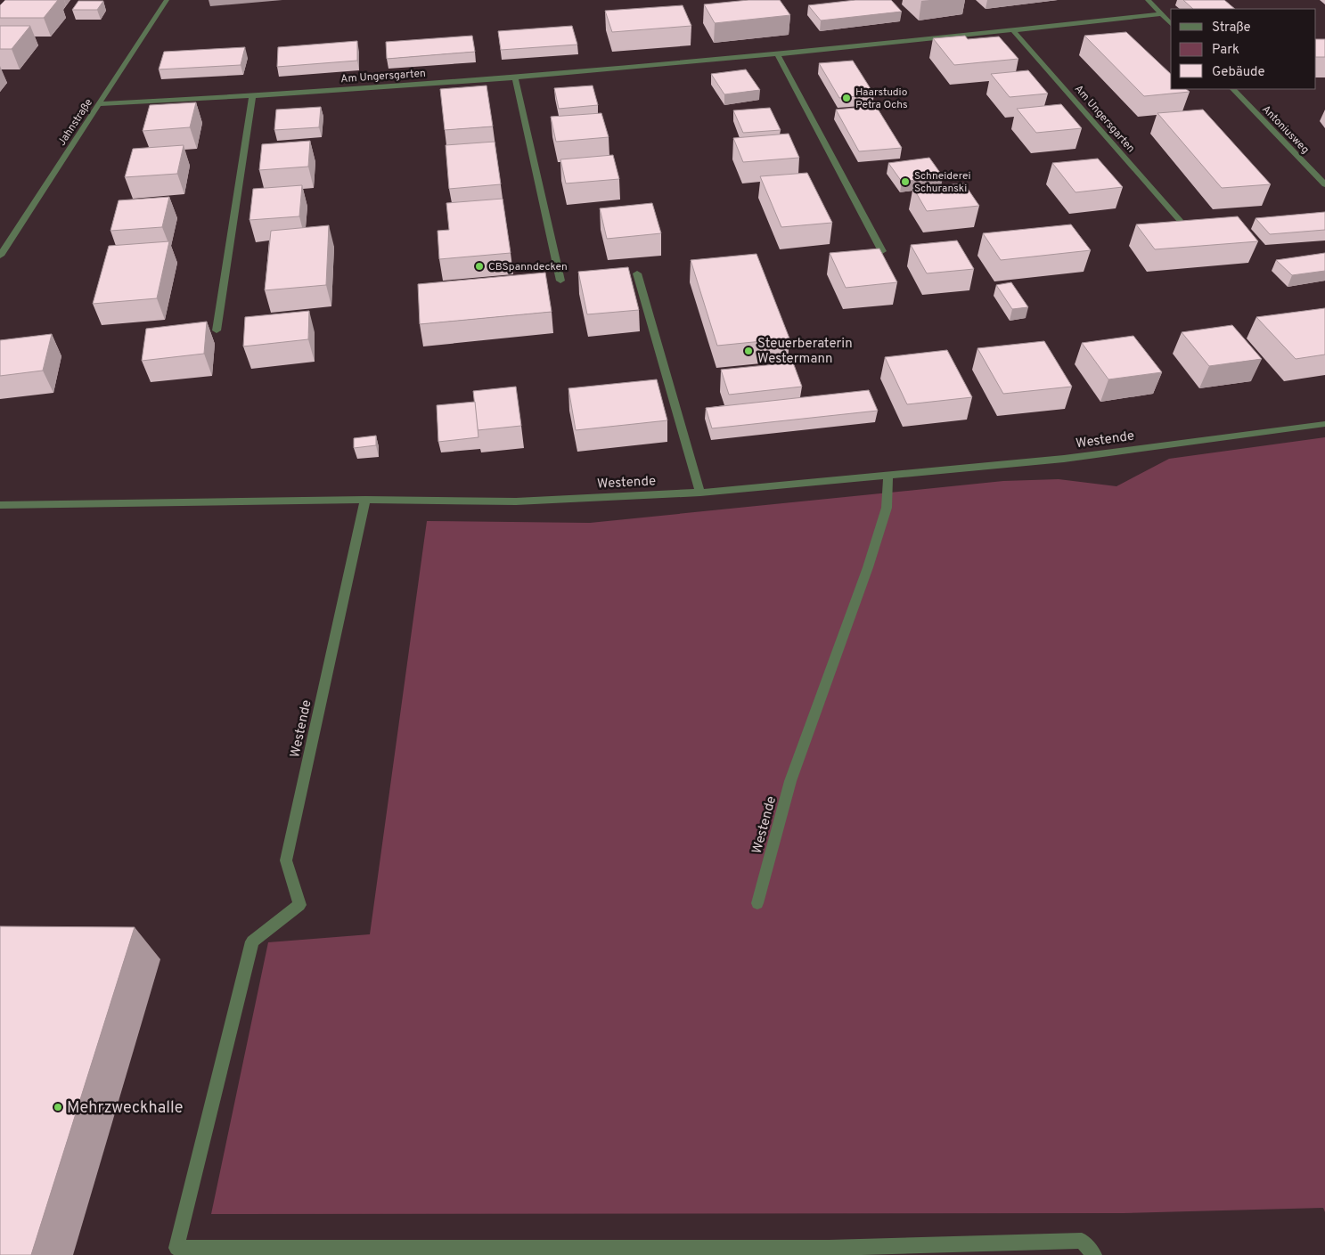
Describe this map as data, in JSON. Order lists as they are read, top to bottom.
{
  "streets": {
    "street": [
      "Am Ungersgarten",
      "Jahnstraße",
      "Antoniusweg",
      "Westende"
    ]
  },
  "crossings": [
    ["Am Ungersgarten", "Jahnstraße"]
  ],
  "places": [
    "Haarstudio Petra Ochs",
    "Schneiderei Schuranski",
    "CBSpanndecken",
    "Steuerberaterin Westermann",
    "Mehrzweckhalle"
  ],
  "legend": ["Straße", "Park", "Gebäude"]
}
